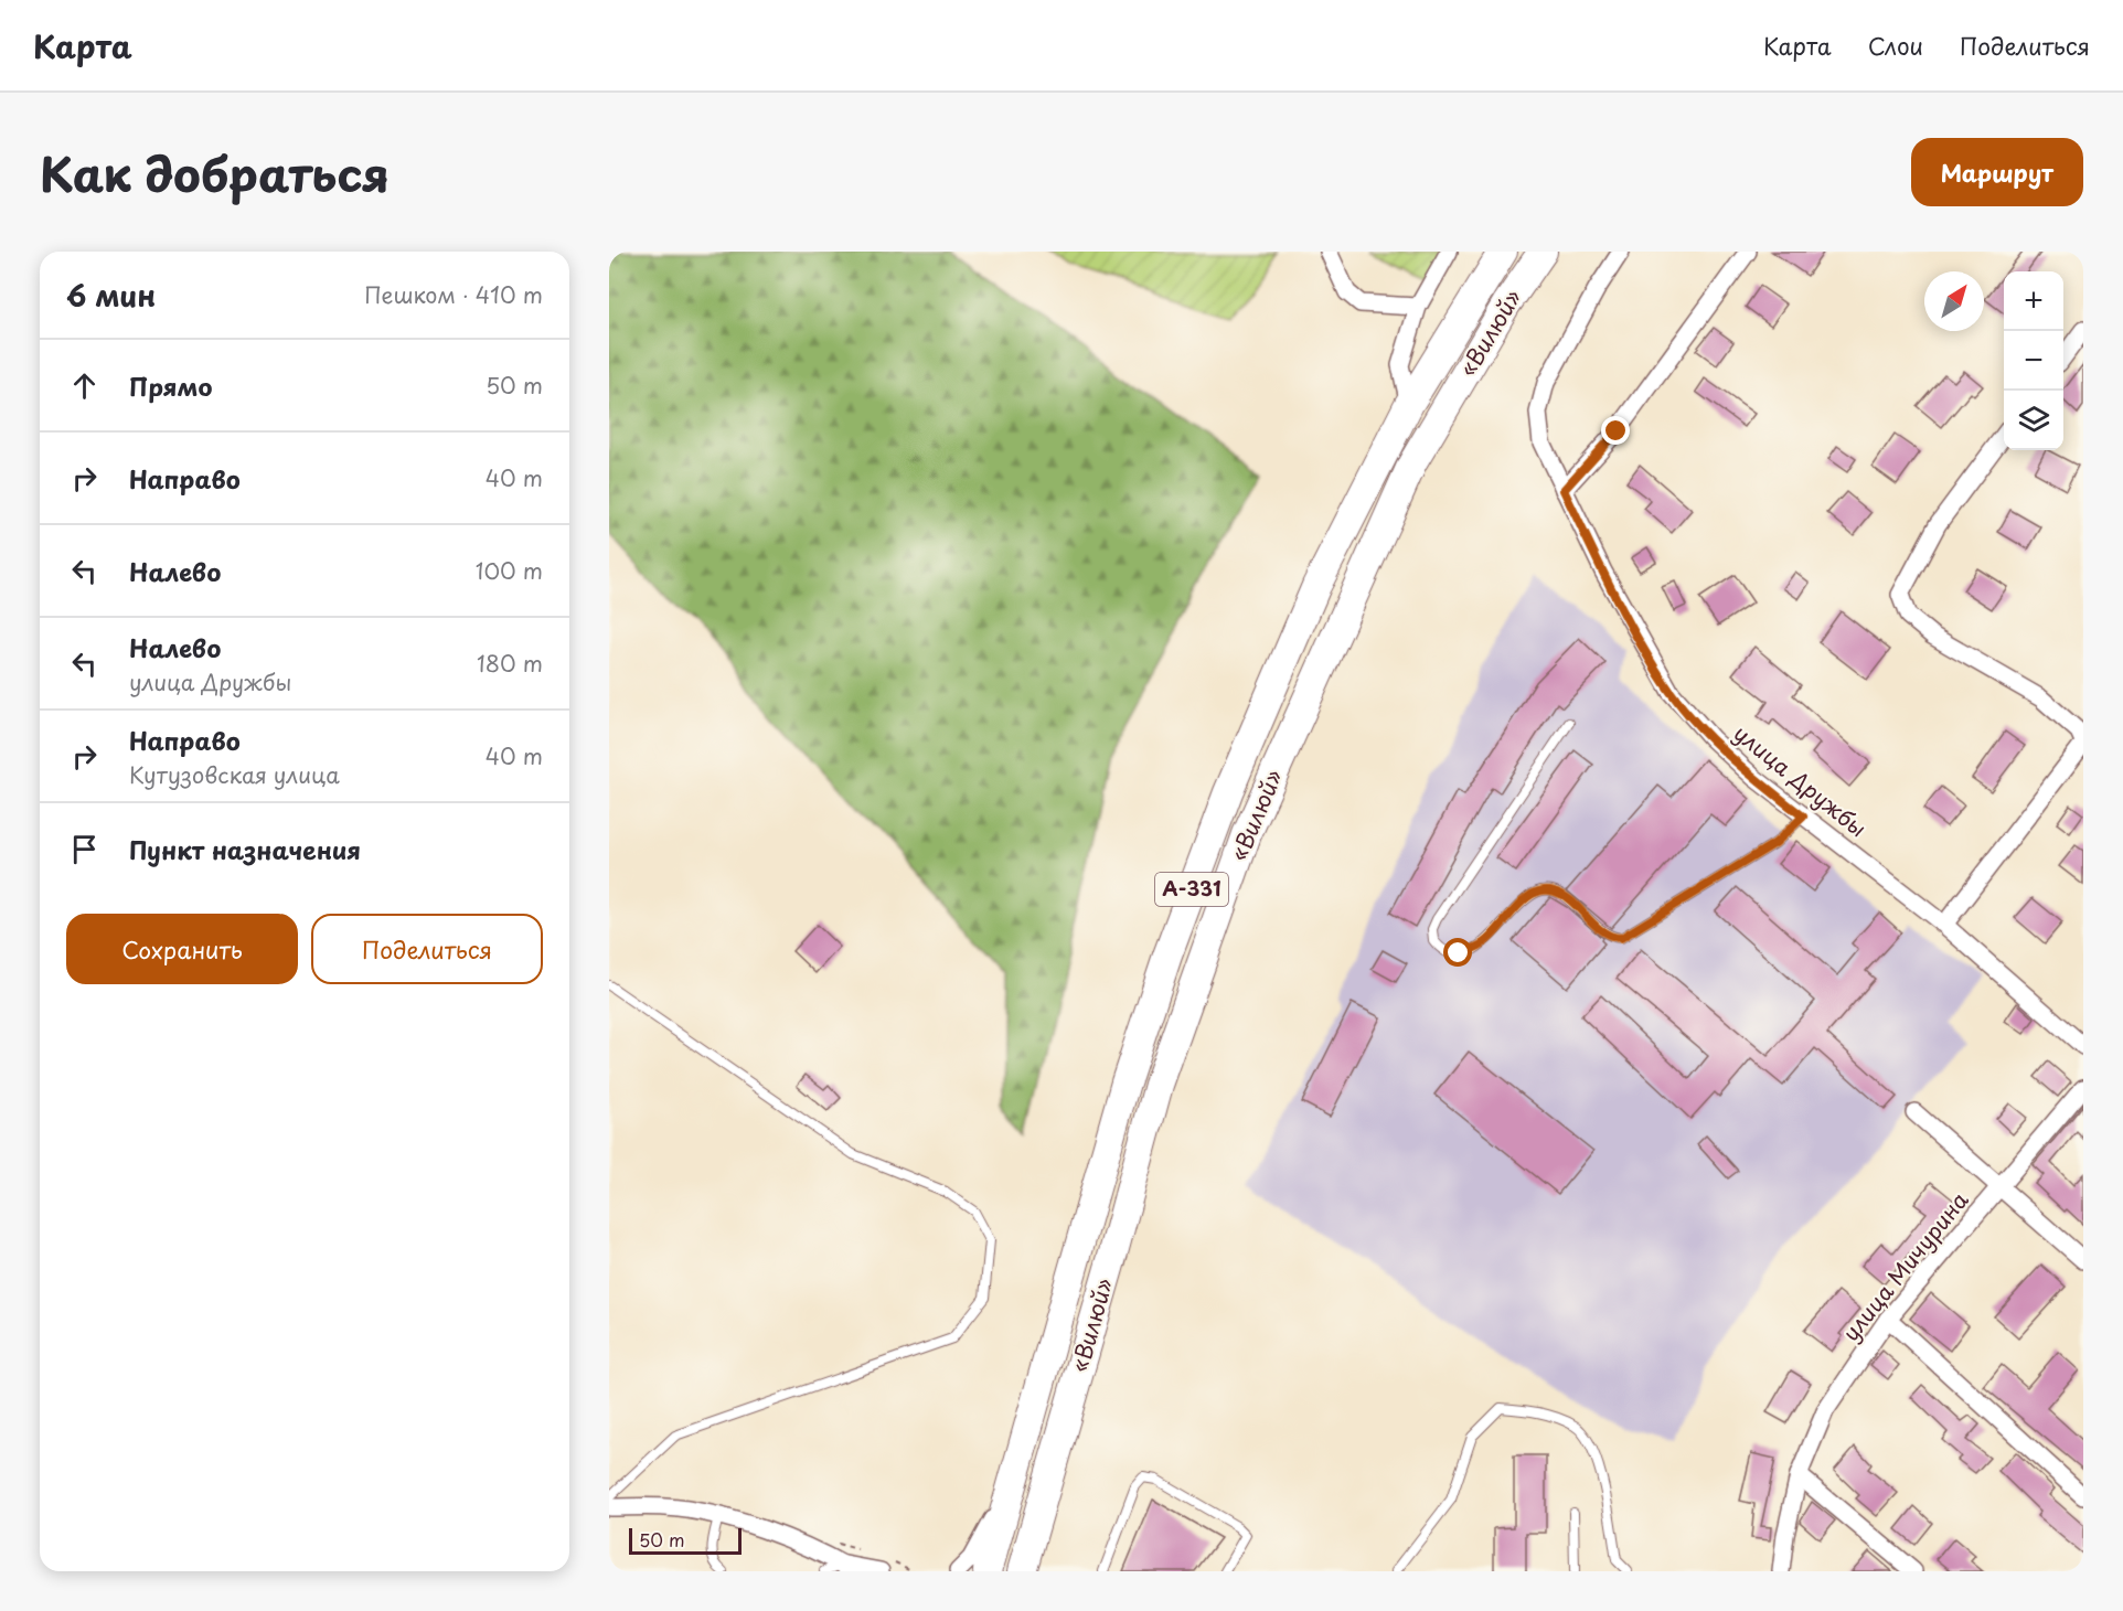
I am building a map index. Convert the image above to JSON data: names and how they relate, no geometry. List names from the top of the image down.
{
  "streets": {
    "highway": ["«Вилюй»", "А-331"],
    "street": ["улица Дружбы", "улица Мичурина"]
  },
  "scale_bar": "50 m",
  "north": "top right",
  "page": {
    "header": "Карта",
    "nav": ["Карта", "Слои", "Поделиться"],
    "title": "Как добраться",
    "buttons": [
      "Маршрут",
      ["Сохранить", "Поделиться"]
    ],
    "heading": ["6 мин", "Пешком · 410 m"],
    "map_buttons": ["+", "−"],
    "list": [
      ["Прямо", "50 m"],
      ["Направо", "40 m"],
      ["Налево", "100 m"],
      ["Налево", "улица Дружбы", "180 m"],
      ["Направо", "Кутузовская улица", "40 m"],
      "Пункт назначения"
    ],
    "scale": "50 m"
  }
}
